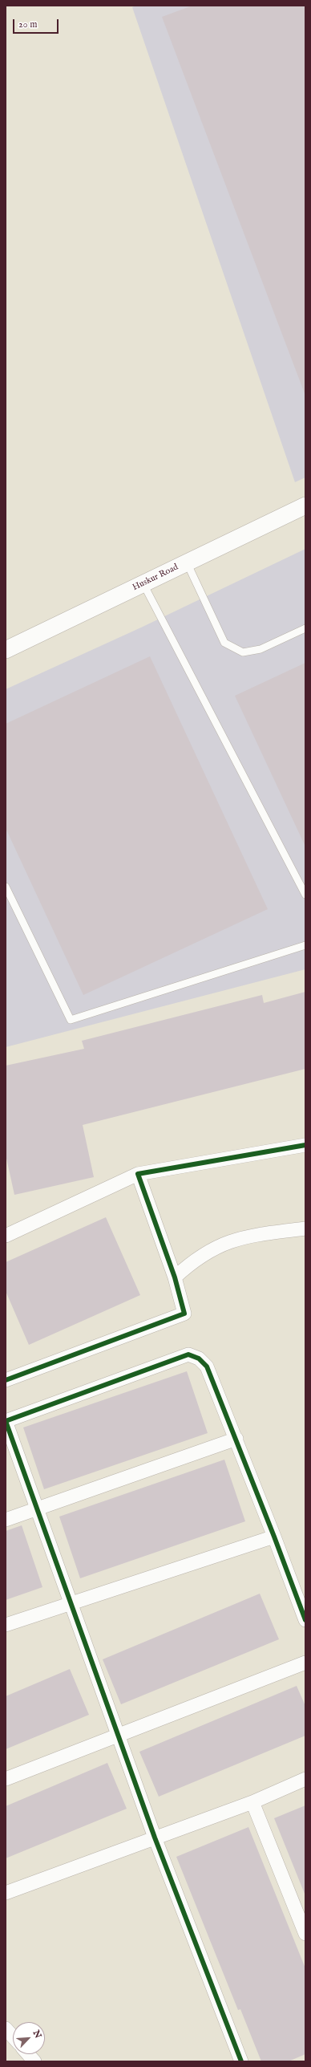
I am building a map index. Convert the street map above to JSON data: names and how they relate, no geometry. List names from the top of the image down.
{
  "streets": {
    "street": ["Huskur Road"]
  },
  "scale_bar": "20 m",
  "north": "top right"
}
